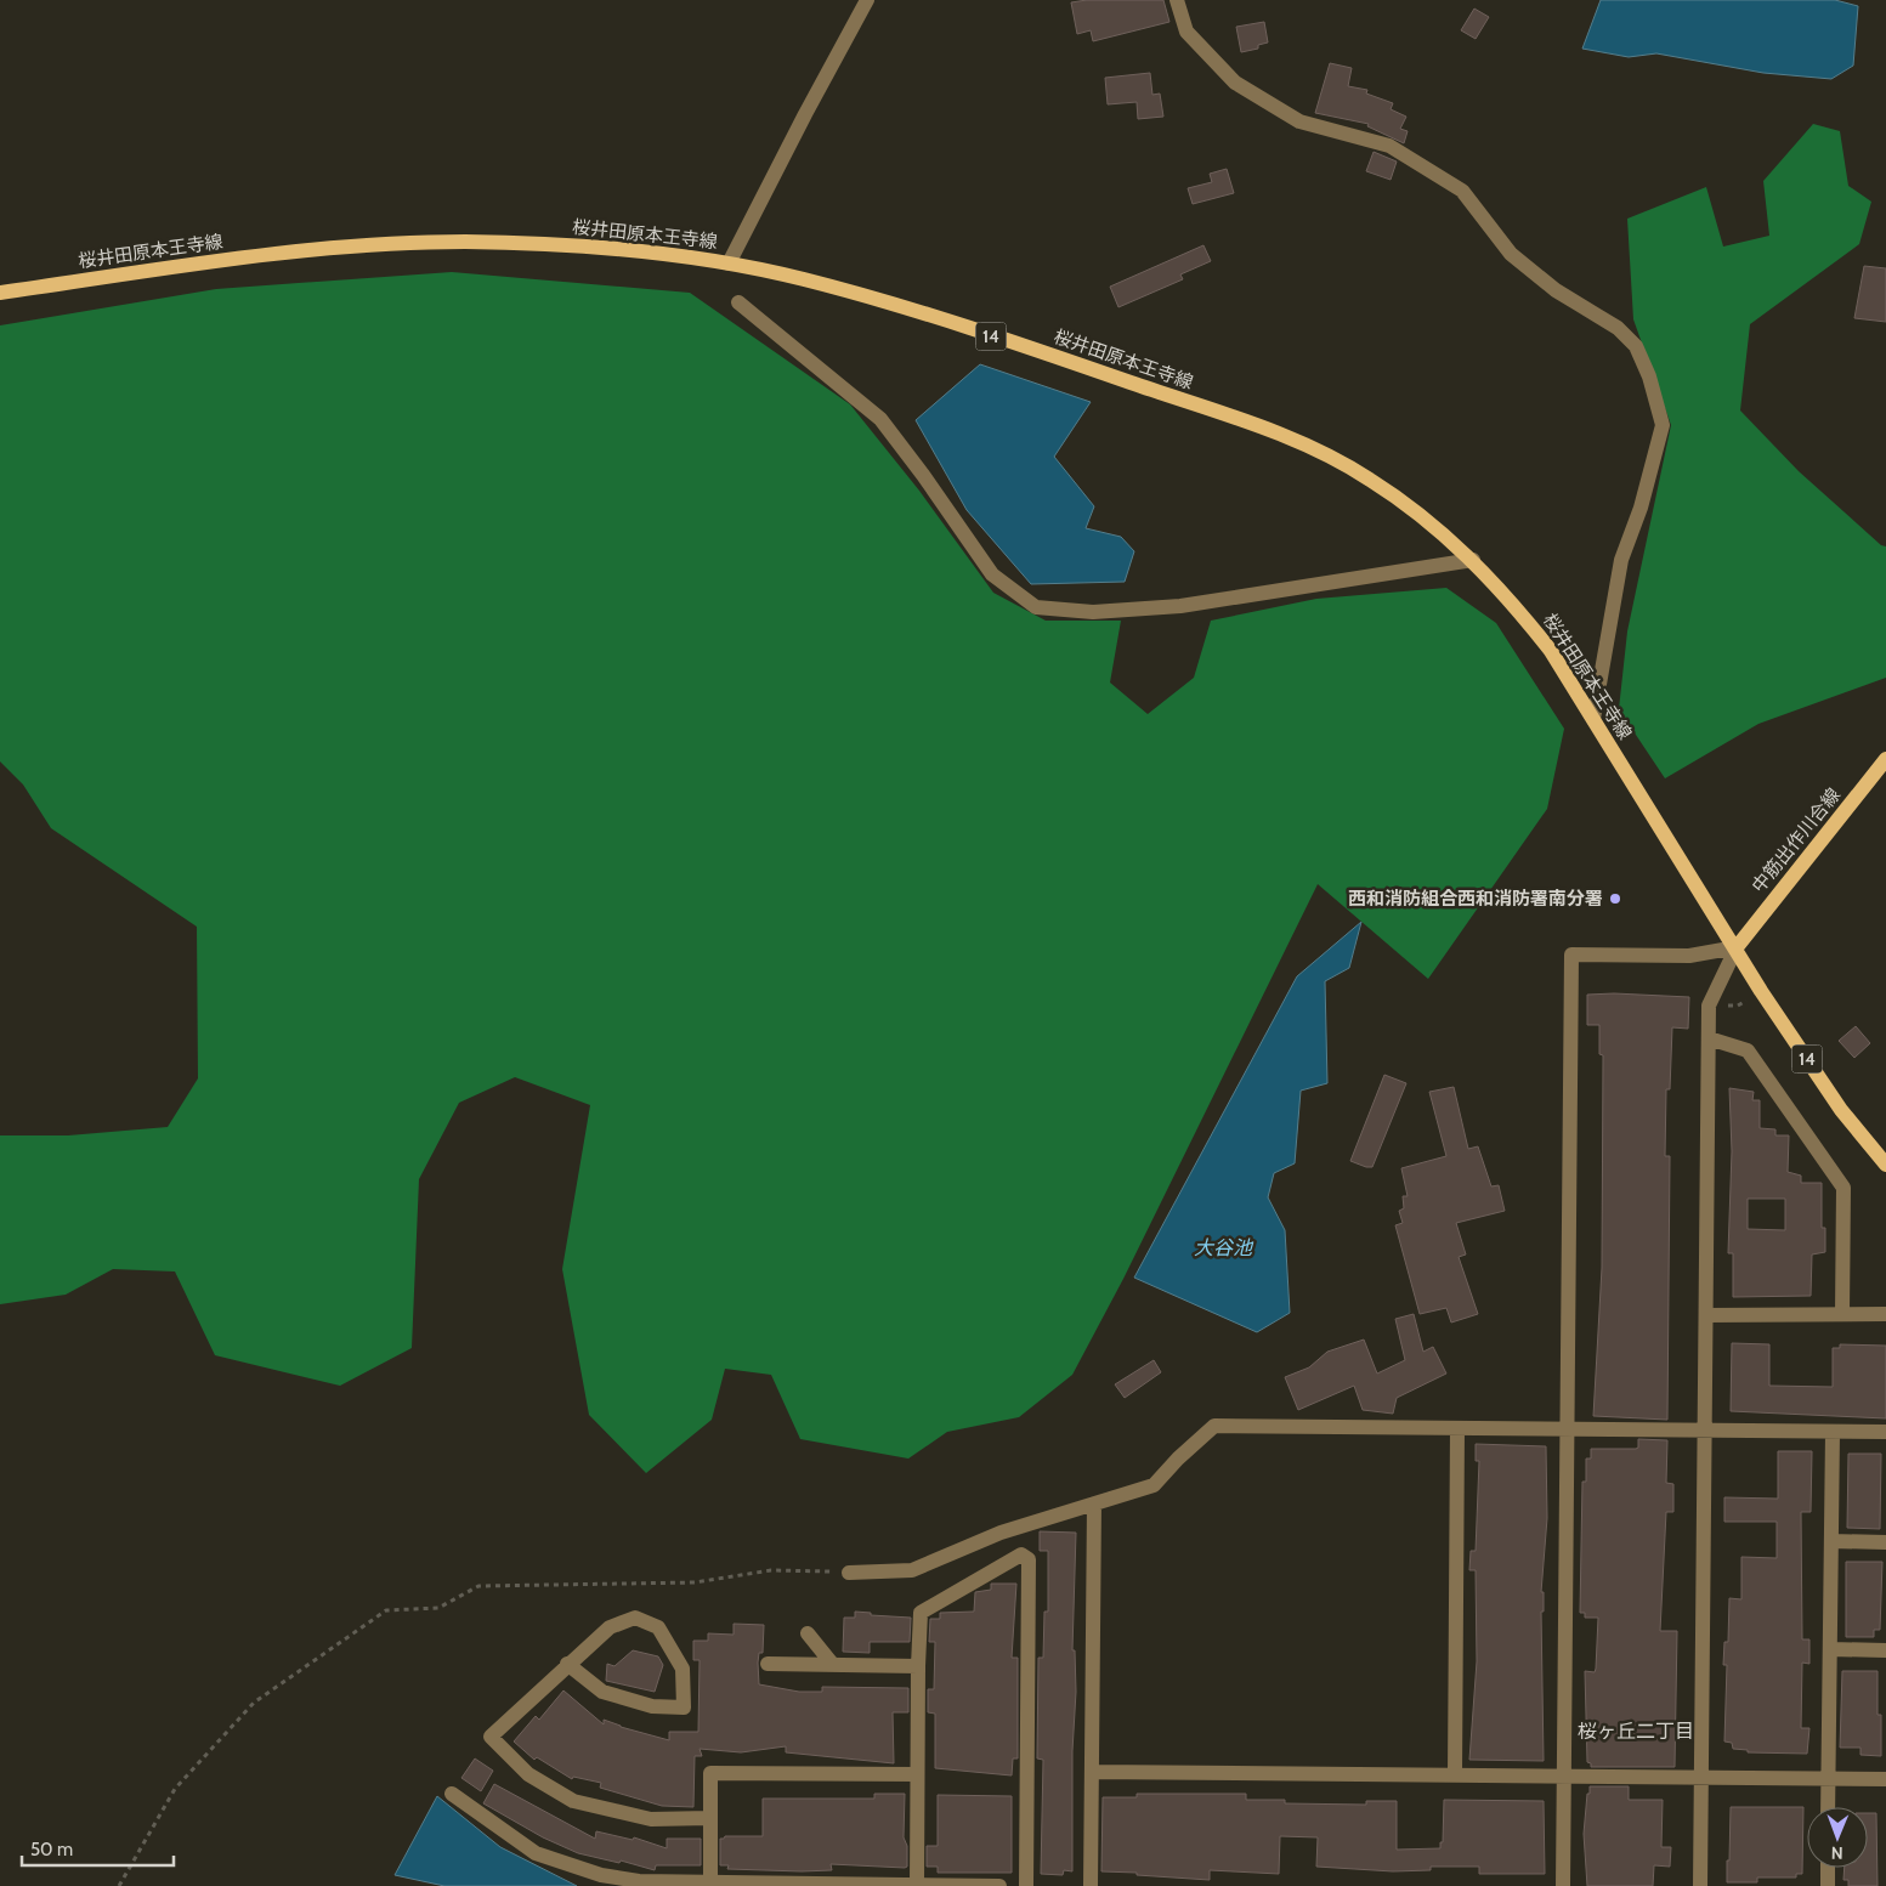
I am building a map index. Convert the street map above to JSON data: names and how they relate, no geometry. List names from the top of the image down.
{
  "streets": {
    "main road": ["桜井田原本王寺線", "14", "中筋出作川合線"]
  },
  "crossings": [
    ["桜井田原本王寺線", "中筋出作川合線"]
  ],
  "districts": ["桜ヶ丘二丁目"],
  "water": ["大谷池"],
  "places": ["西和消防組合西和消防署南分署"],
  "scale_bar": "50 m",
  "north": "bottom"
}
